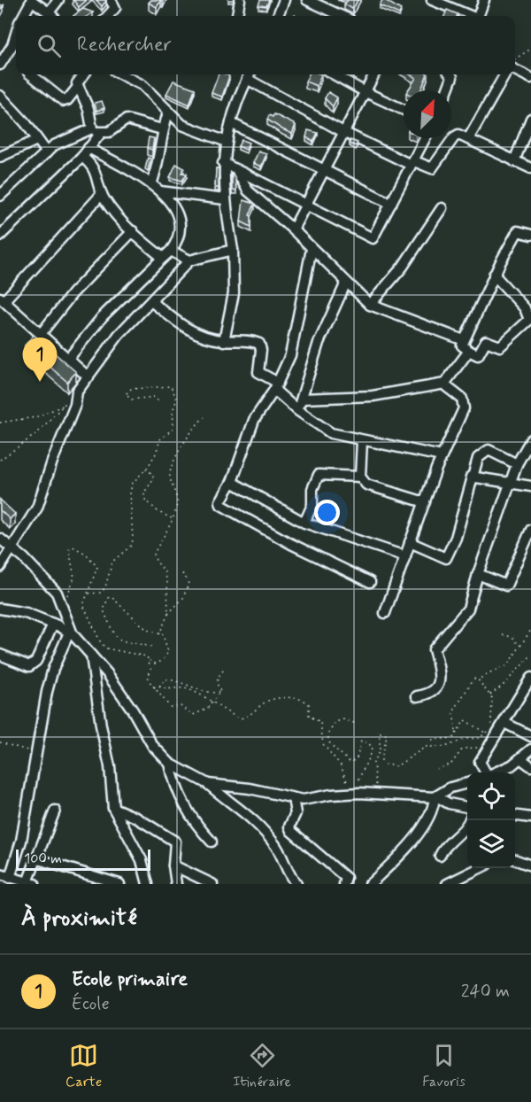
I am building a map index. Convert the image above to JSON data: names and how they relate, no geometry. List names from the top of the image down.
{
  "scale_bar": "100 m",
  "north": "top right",
  "page": {
    "search": "Rechercher",
    "pins": "1",
    "scale": "100 m",
    "heading": "À proximité",
    "list": [
      {
        "mark": "1",
        "name": "Ecole primaire",
        "note": "École",
        "value": "240 m"
      }
    ],
    "nav": ["Carte", "Itinéraire", "Favoris"]
  }
}
